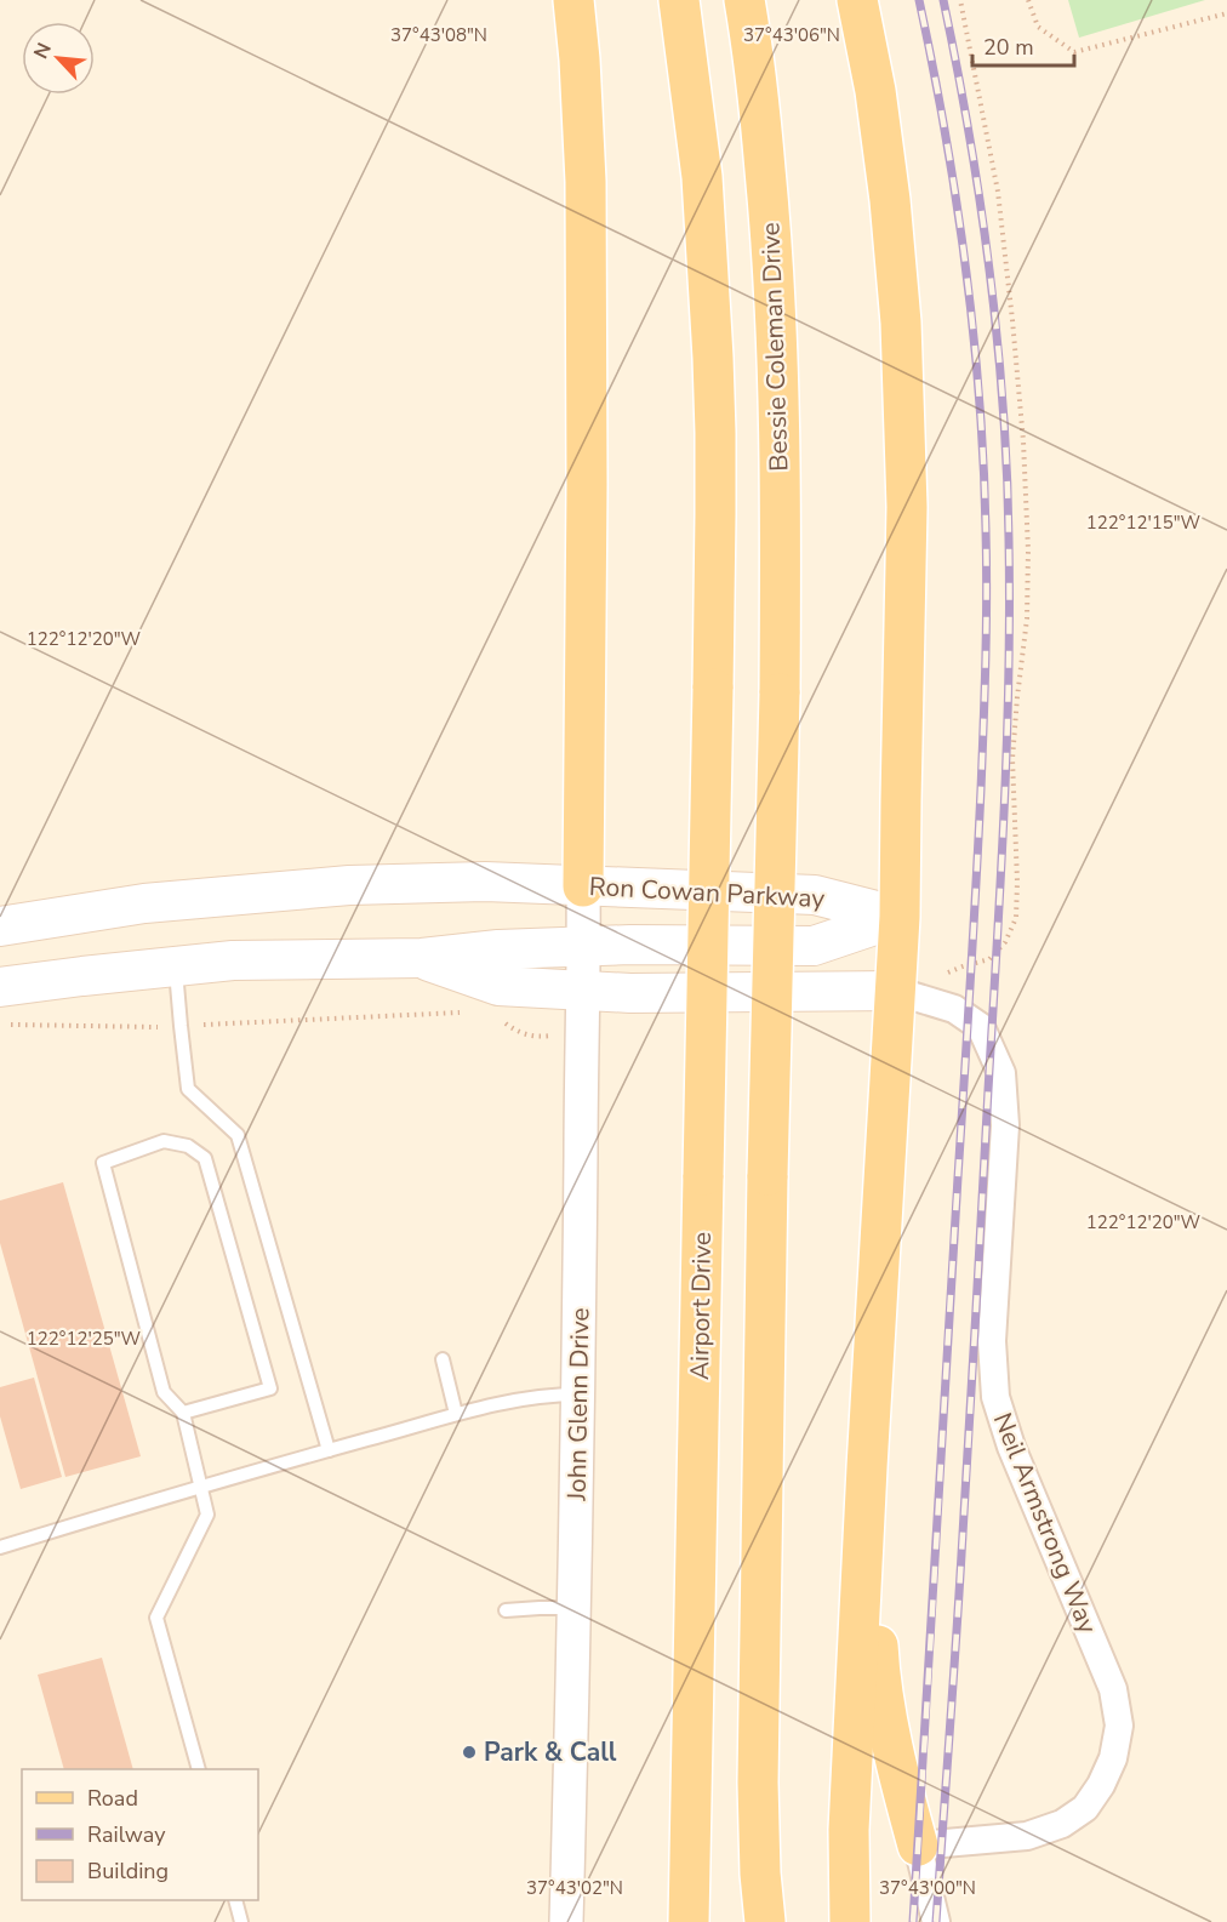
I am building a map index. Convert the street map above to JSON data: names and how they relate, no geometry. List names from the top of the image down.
{
  "streets": {
    "main road": ["Bessie Coleman Drive", "Ron Cowan Parkway", "Airport Drive"],
    "street": ["John Glenn Drive", "Neil Armstrong Way"]
  },
  "crossings": [
    ["Ron Cowan Parkway", "John Glenn Drive"]
  ],
  "places": ["Park & Call"],
  "legend": ["Road", "Railway", "Building"],
  "scale_bar": "20 m",
  "north": "top left",
  "coordinates": [
    "37°43'08\"N",
    "37°43'06\"N",
    "122°12'15\"W",
    "122°12'20\"W",
    "122°12'25\"W",
    "37°43'02\"N",
    "37°43'00\"N"
  ]
}
